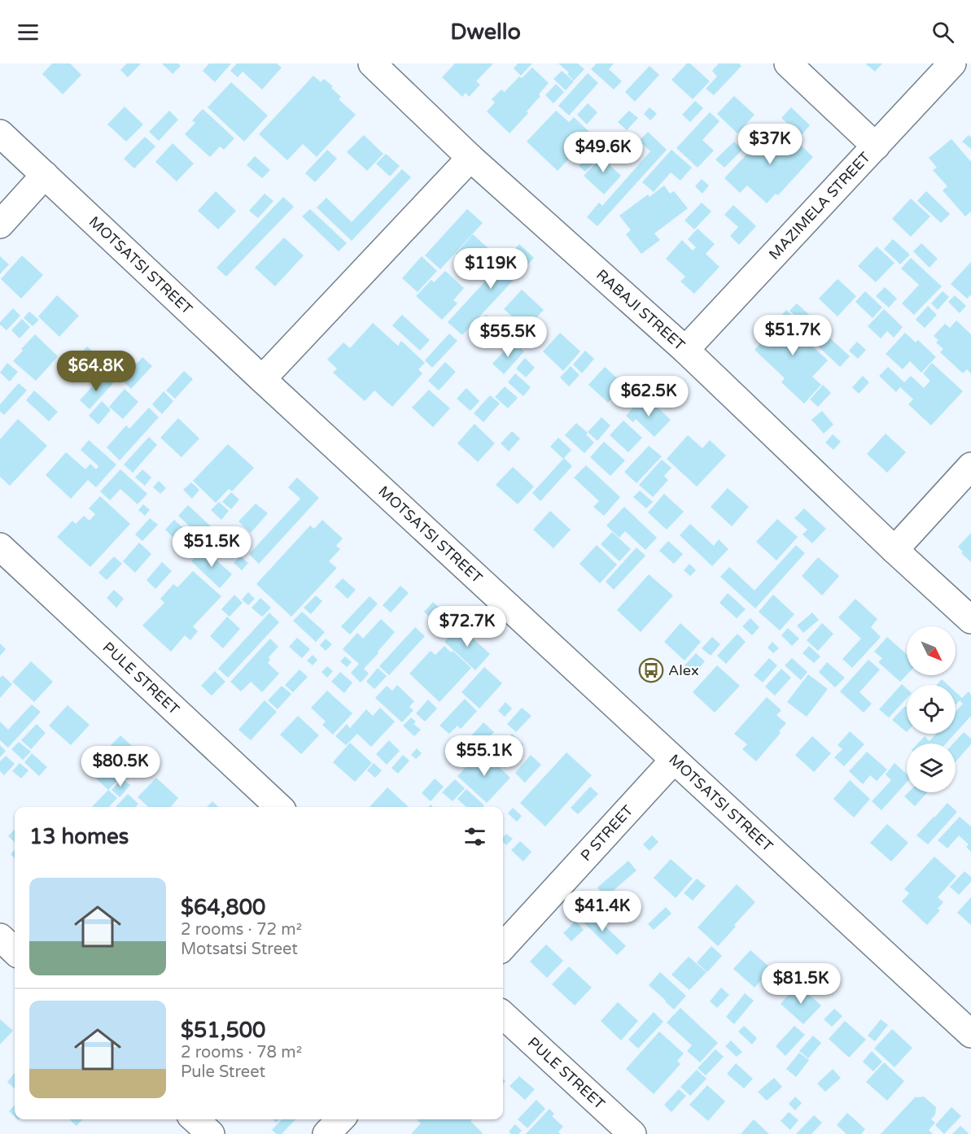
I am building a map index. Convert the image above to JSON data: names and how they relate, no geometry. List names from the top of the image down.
{
  "streets": {
    "street": [
      "MAZIMELA STREET",
      "MOTSATSI STREET",
      "RABAJI STREET",
      "PULE STREET",
      "P STREET"
    ]
  },
  "crossings": [
    ["MAZIMELA STREET", "RABAJI STREET"],
    ["MOTSATSI STREET", "P STREET"]
  ],
  "places": {
    "bus stop": ["Alex"]
  },
  "north": "bottom right",
  "page": {
    "header": "Dwello",
    "price": [
      "$37K",
      "$49.6K",
      "$119K",
      "$51.7K",
      "$55.5K",
      "$64.8K",
      "$62.5K",
      "$51.5K",
      "$72.7K",
      "$55.1K",
      "$80.5K",
      "$41.4K",
      "$81.5K"
    ],
    "heading": "13 homes",
    "list": [
      {
        "name": "$64,800",
        "note": "2 rooms · 72 m² · Motsatsi Street"
      },
      {
        "name": "$51,500",
        "note": "2 rooms · 78 m² · Pule Street"
      }
    ]
  }
}
